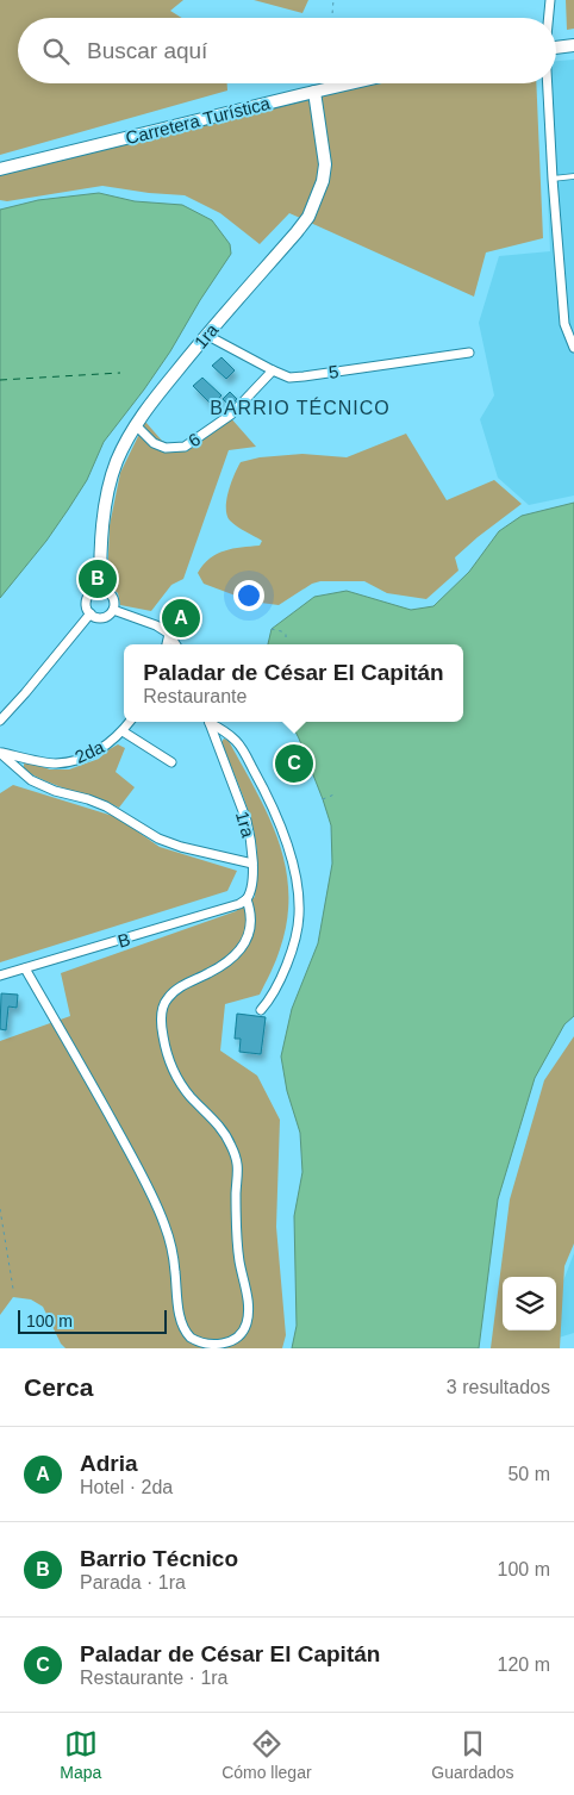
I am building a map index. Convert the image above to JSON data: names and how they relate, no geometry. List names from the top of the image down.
{
  "streets": {
    "street": [
      "Carretera Turística",
      "1ra",
      "5",
      "6",
      "2da",
      "B"
    ]
  },
  "crossings": [
    ["Carretera Turística", "1ra"],
    ["1ra", "5"],
    ["1ra", "6"],
    ["1ra", "B"],
    ["5", "6"]
  ],
  "districts": ["BARRIO TÉCNICO"],
  "scale_bar": "100 m",
  "page": {
    "search": "Buscar aquí",
    "pins": ["B", "A", "C"],
    "popup": ["Paladar de César El Capitán", "Restaurante"],
    "scale": "100 m",
    "heading": ["Cerca", "3 resultados"],
    "list": [
      {
        "mark": "A",
        "name": "Adria",
        "note": "Hotel · 2da",
        "value": "50 m"
      },
      {
        "mark": "B",
        "name": "Barrio Técnico",
        "note": "Parada · 1ra",
        "value": "100 m"
      },
      {
        "mark": "C",
        "name": "Paladar de César El Capitán",
        "note": "Restaurante · 1ra",
        "value": "120 m"
      }
    ],
    "nav": ["Mapa", "Cómo llegar", "Guardados"]
  }
}
